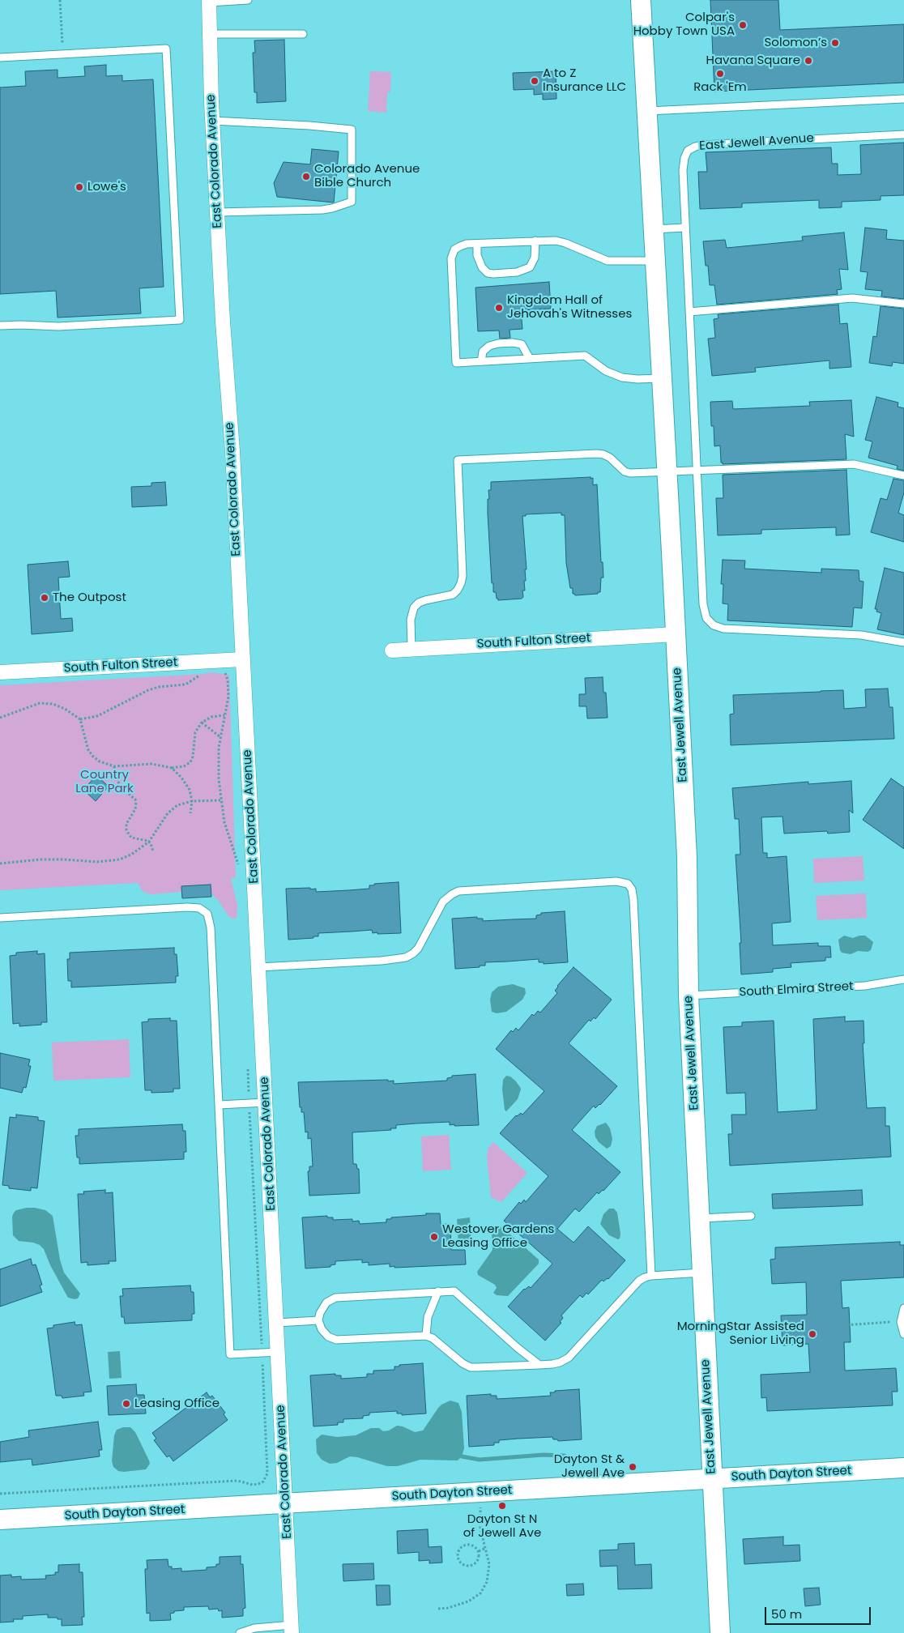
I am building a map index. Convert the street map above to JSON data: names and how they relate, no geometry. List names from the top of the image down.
{
  "streets": {
    "street": [
      "East Jewell Avenue",
      "East Colorado Avenue",
      "South Fulton Street",
      "South Dayton Street"
    ],
    "lane": ["South Elmira Street"]
  },
  "crossings": [
    ["East Jewell Avenue", "South Fulton Street"],
    ["East Jewell Avenue", "South Elmira Street"],
    ["East Jewell Avenue", "South Dayton Street"],
    ["East Colorado Avenue", "South Fulton Street"],
    ["East Colorado Avenue", "South Dayton Street"]
  ],
  "parks": ["Country Lane Park"],
  "places": [
    "Colpar's Hobby Town USA",
    "Solomon’s",
    "Havana Square",
    "Rack 'Em",
    "A to Z Insurance LLC",
    "Colorado Avenue Bible Church",
    "Lowe's",
    "Kingdom Hall of Jehovah's Witnesses",
    "The Outpost",
    "Westover Gardens Leasing Office",
    "MorningStar Assisted Senior Living",
    "Leasing Office",
    "Dayton St & Jewell Ave",
    "Dayton St N of Jewell Ave"
  ],
  "scale_bar": "50 m"
}
